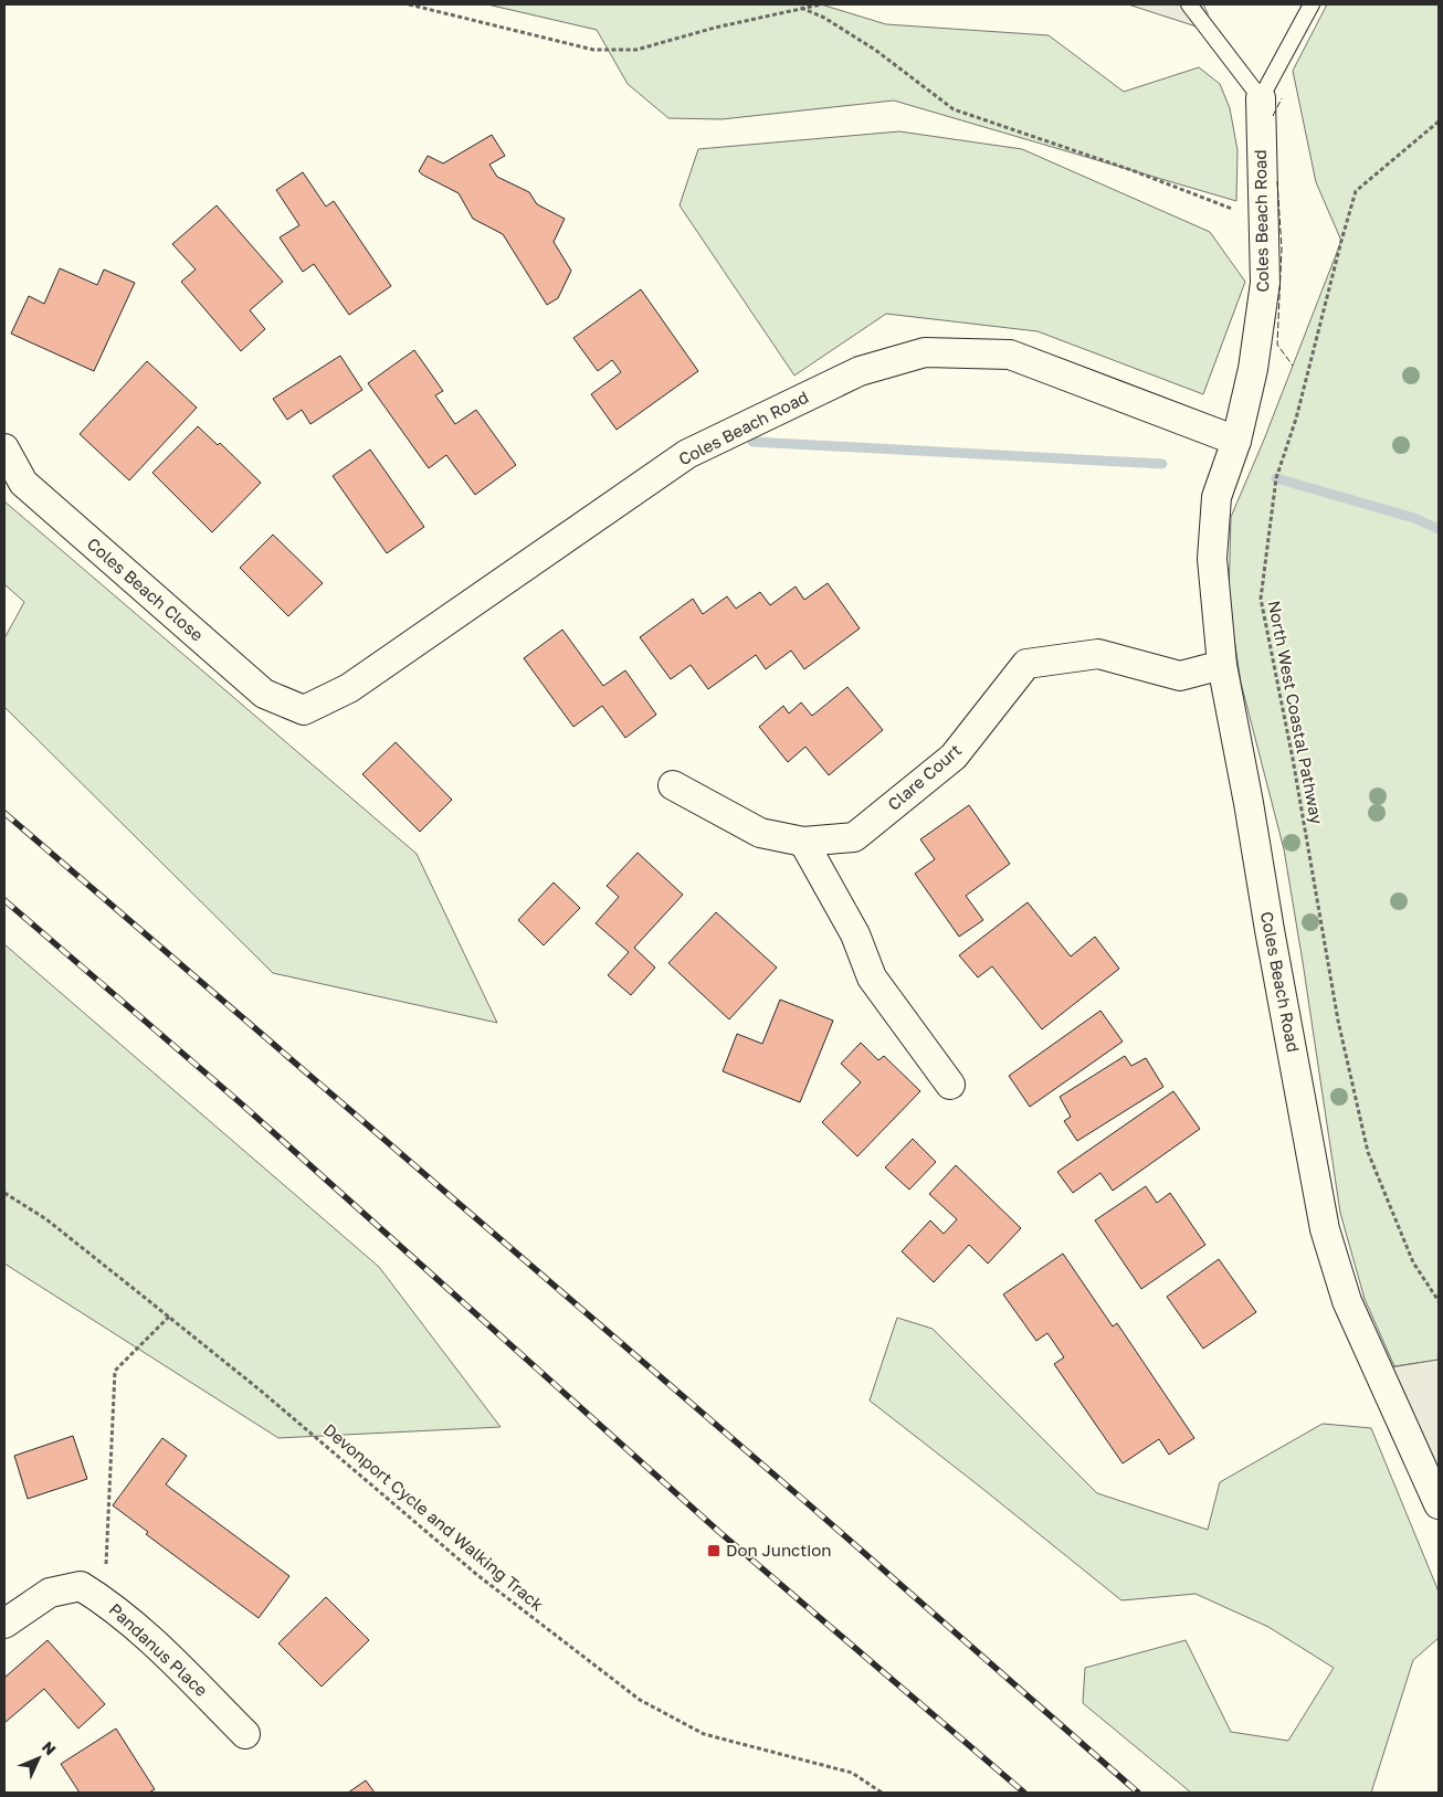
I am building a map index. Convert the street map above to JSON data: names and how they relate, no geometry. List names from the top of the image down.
{
  "streets": {
    "street": [
      "Coles Beach Road",
      "Coles Beach Close",
      "Clare Court",
      "Pandanus Place"
    ],
    "path": ["North West Coastal Pathway", "Devonport Cycle and Walking Track"]
  },
  "crossings": [
    ["Coles Beach Road", "Coles Beach Close"],
    ["Coles Beach Road", "Clare Court"]
  ],
  "places": {
    "transit": ["Don Junction"]
  },
  "north": "top right"
}
